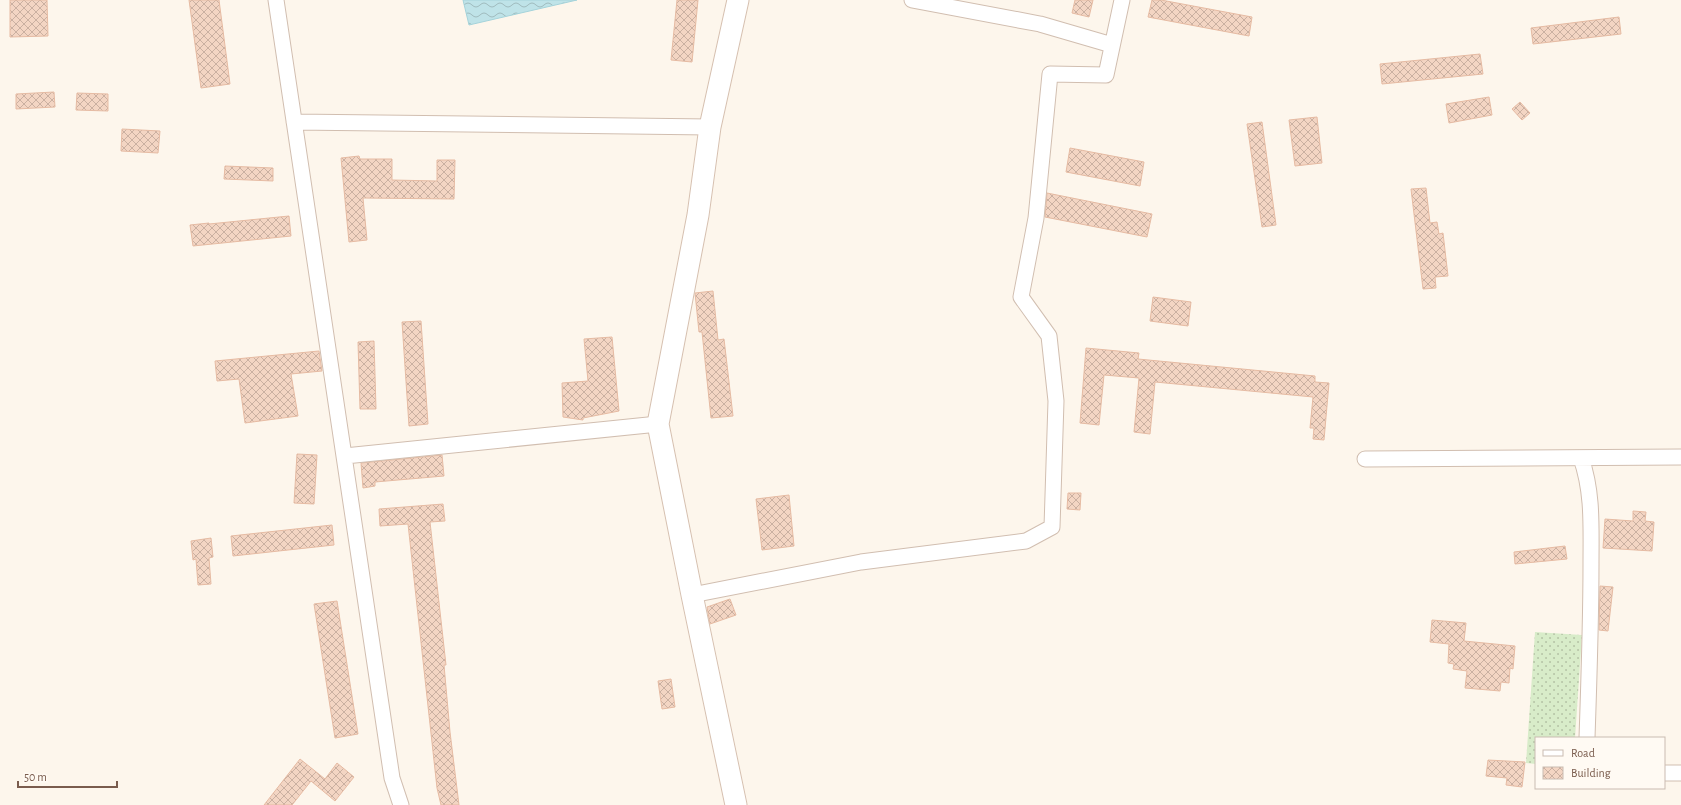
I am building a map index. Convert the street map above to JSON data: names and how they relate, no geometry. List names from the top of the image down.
{
  "legend": ["Road", "Building"],
  "scale_bar": "50 m"
}
